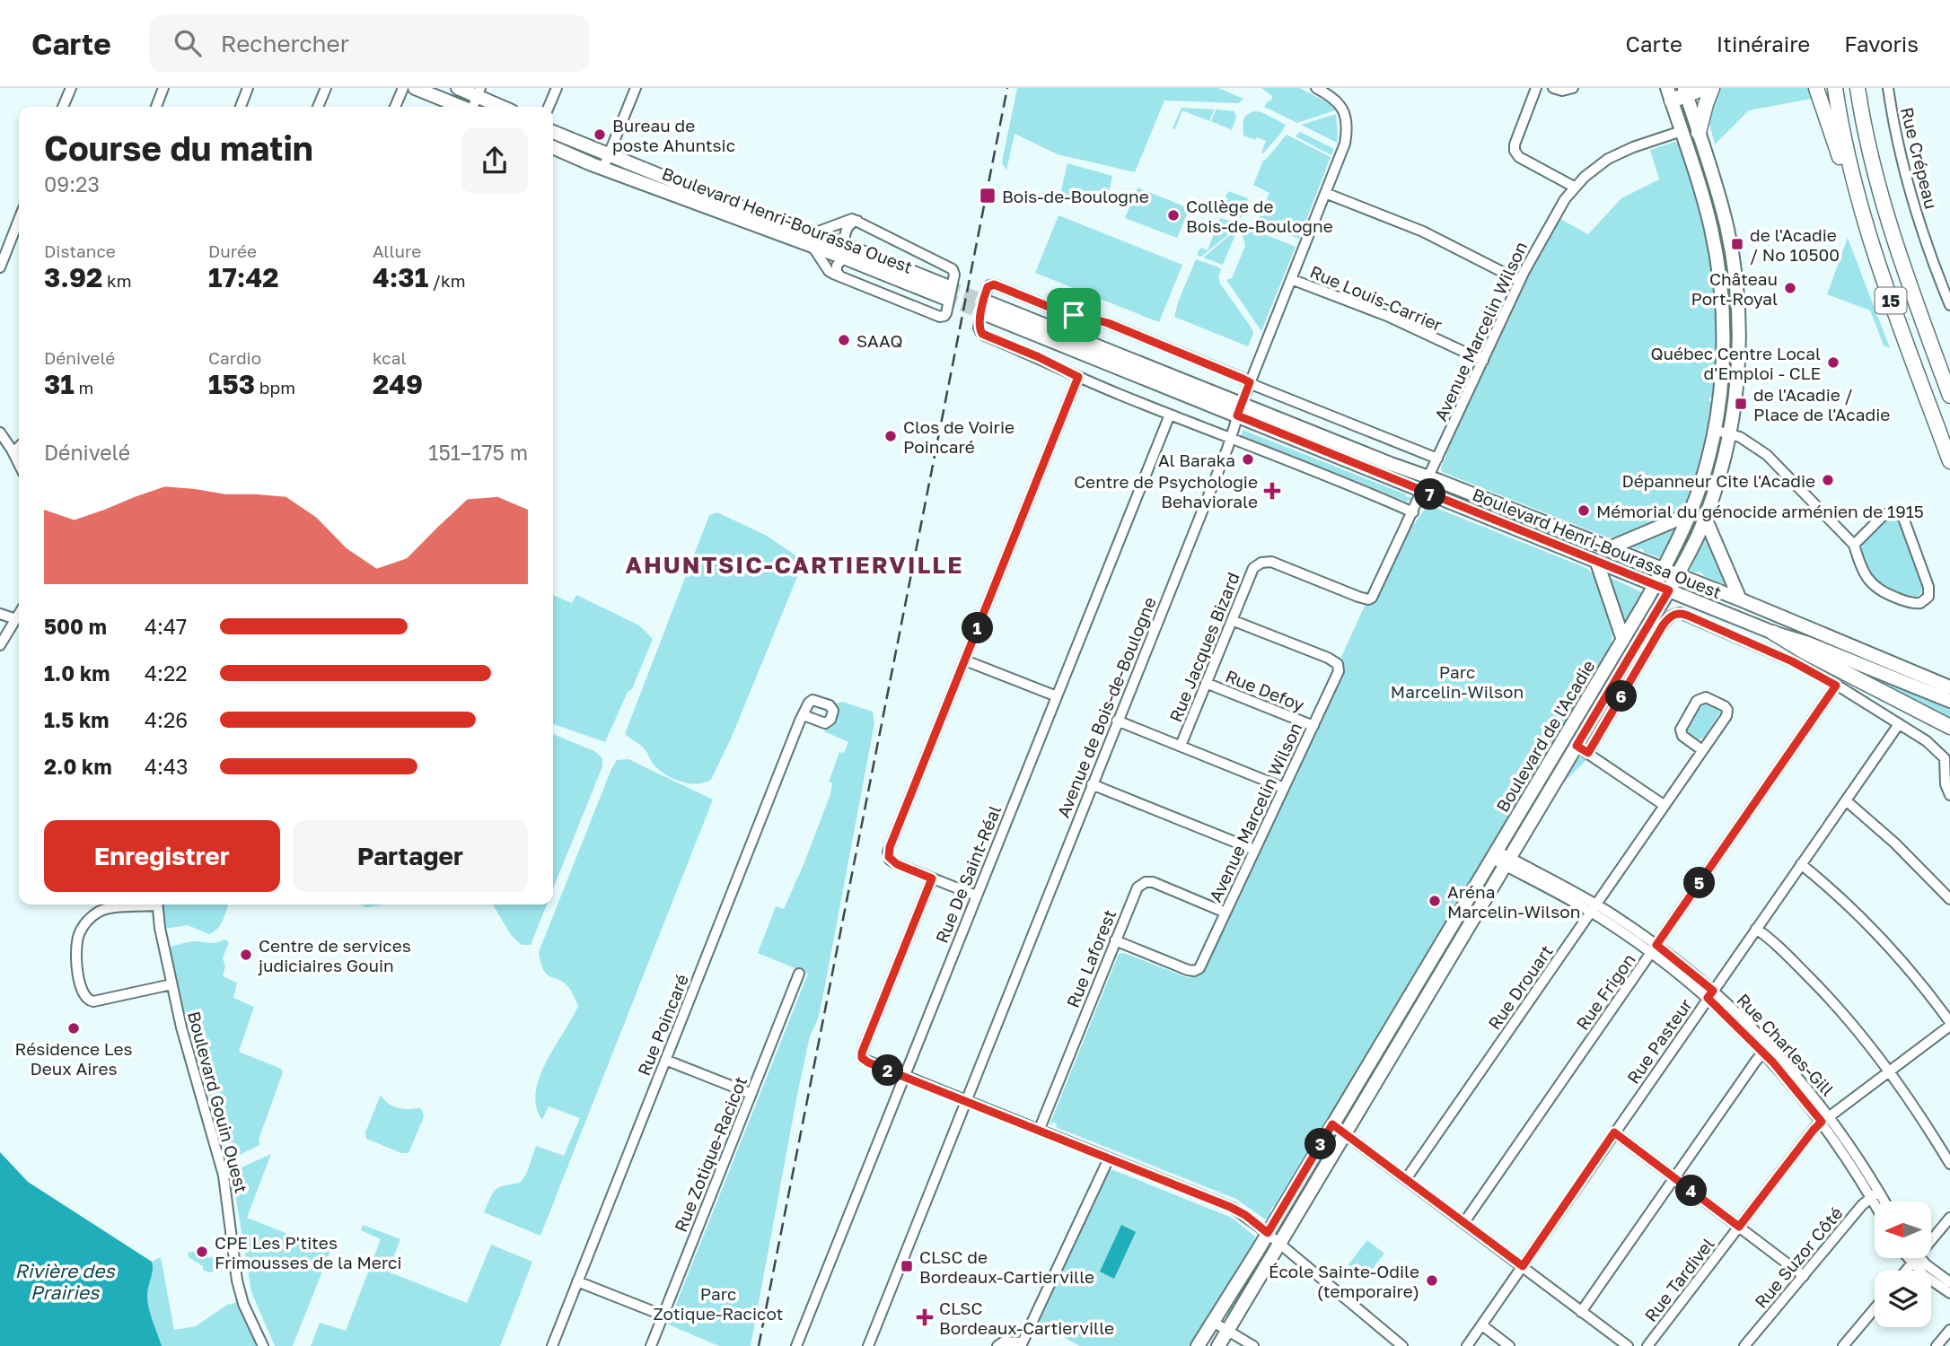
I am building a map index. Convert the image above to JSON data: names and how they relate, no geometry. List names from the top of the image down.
{
  "streets": {
    "highway": ["15"],
    "main road": ["Boulevard Henri-Bourassa Ouest", "Boulevard de l'Acadie"],
    "street": [
      "Rue Crépeau",
      "Rue Louis-Carrier",
      "Avenue Marcelin Wilson",
      "Rue Jacques Bizard",
      "Rue Defoy",
      "Avenue de Bois-de-Boulogne",
      "Rue De Saint-Réal",
      "Rue Laforest",
      "Rue Drouart",
      "Rue Frigon",
      "Rue Poincaré",
      "Rue Pasteur",
      "Rue Charles-Gill",
      "Boulevard Gouin Ouest",
      "Rue Zotique-Racicot",
      "Rue Suzor Côté",
      "Rue Tardivel"
    ]
  },
  "crossings": [
    ["Boulevard Henri-Bourassa Ouest", "Avenue Marcelin Wilson"],
    ["Boulevard Henri-Bourassa Ouest", "Avenue de Bois-de-Boulogne"],
    ["Boulevard Henri-Bourassa Ouest", "Boulevard de l'Acadie"],
    ["Rue Louis-Carrier", "Avenue Marcelin Wilson"],
    ["Rue Louis-Carrier", "Avenue de Bois-de-Boulogne"],
    ["Avenue Marcelin Wilson", "Rue Jacques Bizard"],
    ["Avenue Marcelin Wilson", "Rue Defoy"],
    ["Avenue Marcelin Wilson", "Boulevard de l'Acadie"],
    ["Avenue Marcelin Wilson", "Rue Laforest"],
    ["Rue Jacques Bizard", "Rue Defoy"],
    ["Boulevard de l'Acadie", "Rue Frigon"],
    ["Boulevard de l'Acadie", "Rue Charles-Gill"],
    ["Rue Drouart", "Rue Charles-Gill"],
    ["Rue Frigon", "Rue Charles-Gill"],
    ["Rue Pasteur", "Rue Charles-Gill"],
    ["Rue Charles-Gill", "Rue Suzor Côté"],
    ["Rue Charles-Gill", "Rue Tardivel"]
  ],
  "districts": ["AHUNTSIC-CARTIERVILLE"],
  "water": ["Rivière des Prairies"],
  "parks": ["Parc Marcelin-Wilson", "Parc Zotique-Racicot"],
  "places": {
    "other": [
      "Bureau de poste Ahuntsic",
      "Collège de Bois-de-Boulogne",
      "Château Port-Royal",
      "SAAQ",
      "Québec Centre Local d'Emploi - CLE",
      "Clos de Voirie Poincaré",
      "Al Baraka",
      "Dépanneur Cite l'Acadie",
      "Mémorial du génocide arménien de 1915",
      "Aréna Marcelin-Wilson",
      "Centre de services judiciaires Gouin",
      "Résidence Les Deux Aires",
      "CPE Les P'tites Frimousses de la Merci",
      "École Sainte-Odile (temporaire)"
    ],
    "transit": [
      "Bois-de-Boulogne",
      "de l'Acadie / No 10500",
      "de l'Acadie / Place de l'Acadie",
      "CLSC de Bordeaux-Cartierville"
    ],
    "health": ["Centre de Psychologie Behaviorale", "CLSC Bordeaux-Cartierville"]
  },
  "north": "left",
  "page": {
    "header": "Carte",
    "search": "Rechercher",
    "nav": ["Carte", "Itinéraire", "Favoris"],
    "heading": ["Course du matin", "09:23"],
    "stats": [
      ["Distance", "3.92 km"],
      ["Durée", "17:42"],
      ["Allure", "4:31 /km"],
      ["Dénivelé", "31 m"],
      ["Cardio", "153 bpm"],
      ["kcal", "249"]
    ],
    "chart": ["Dénivelé", "151–175 m"],
    "pins": [
      "7",
      "1",
      "6",
      "5",
      "2",
      "3",
      "4"
    ],
    "list": [
      {
        "name": "500 m",
        "note": "4:47"
      },
      {
        "name": "1.0 km",
        "note": "4:22"
      },
      {
        "name": "1.5 km",
        "note": "4:26"
      },
      {
        "name": "2.0 km",
        "note": "4:43"
      }
    ],
    "buttons": ["Enregistrer", "Partager"]
  }
}
